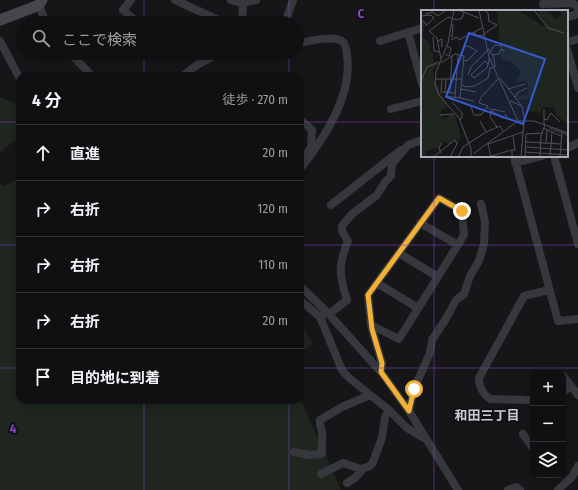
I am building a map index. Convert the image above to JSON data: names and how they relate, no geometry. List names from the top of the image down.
{
  "districts": ["和田三丁目"],
  "page": {
    "search": "ここで検索",
    "heading": ["4 分", "徒歩 · 270 m"],
    "list": [
      ["直進", "20 m"],
      ["右折", "120 m"],
      ["右折", "110 m"],
      ["右折", "20 m"],
      "目的地に到着"
    ],
    "map_buttons": ["+", "−"]
  },
  "grid": {
    "columns": ["C"],
    "rows": ["4"]
  }
}
